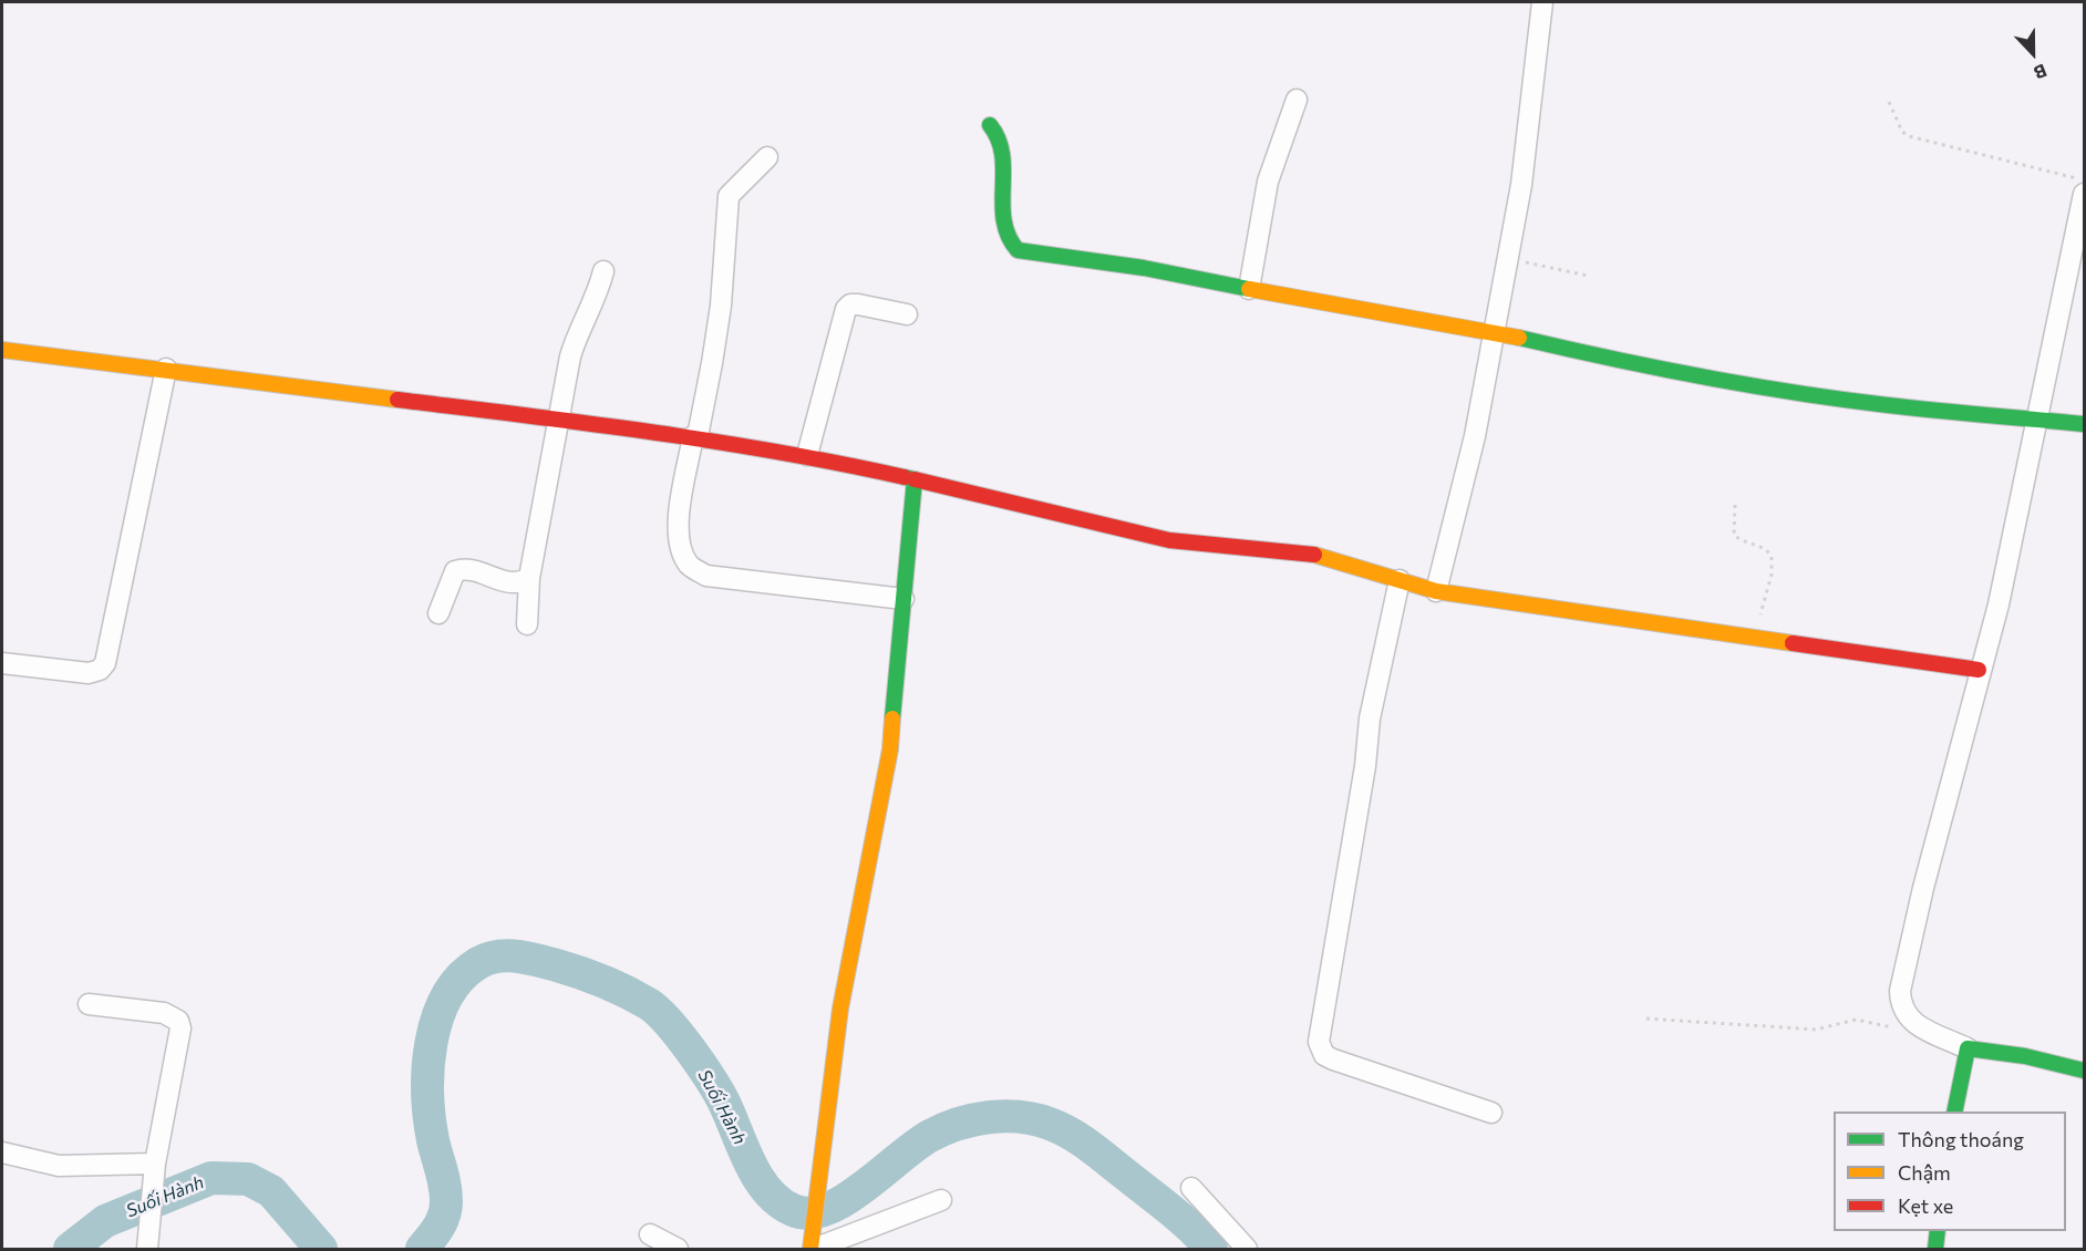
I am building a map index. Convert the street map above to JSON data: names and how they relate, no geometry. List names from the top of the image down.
{
  "water": ["Suối Hành"],
  "legend": ["Thông thoáng", "Chậm", "Kẹt xe"],
  "north": "bottom"
}
